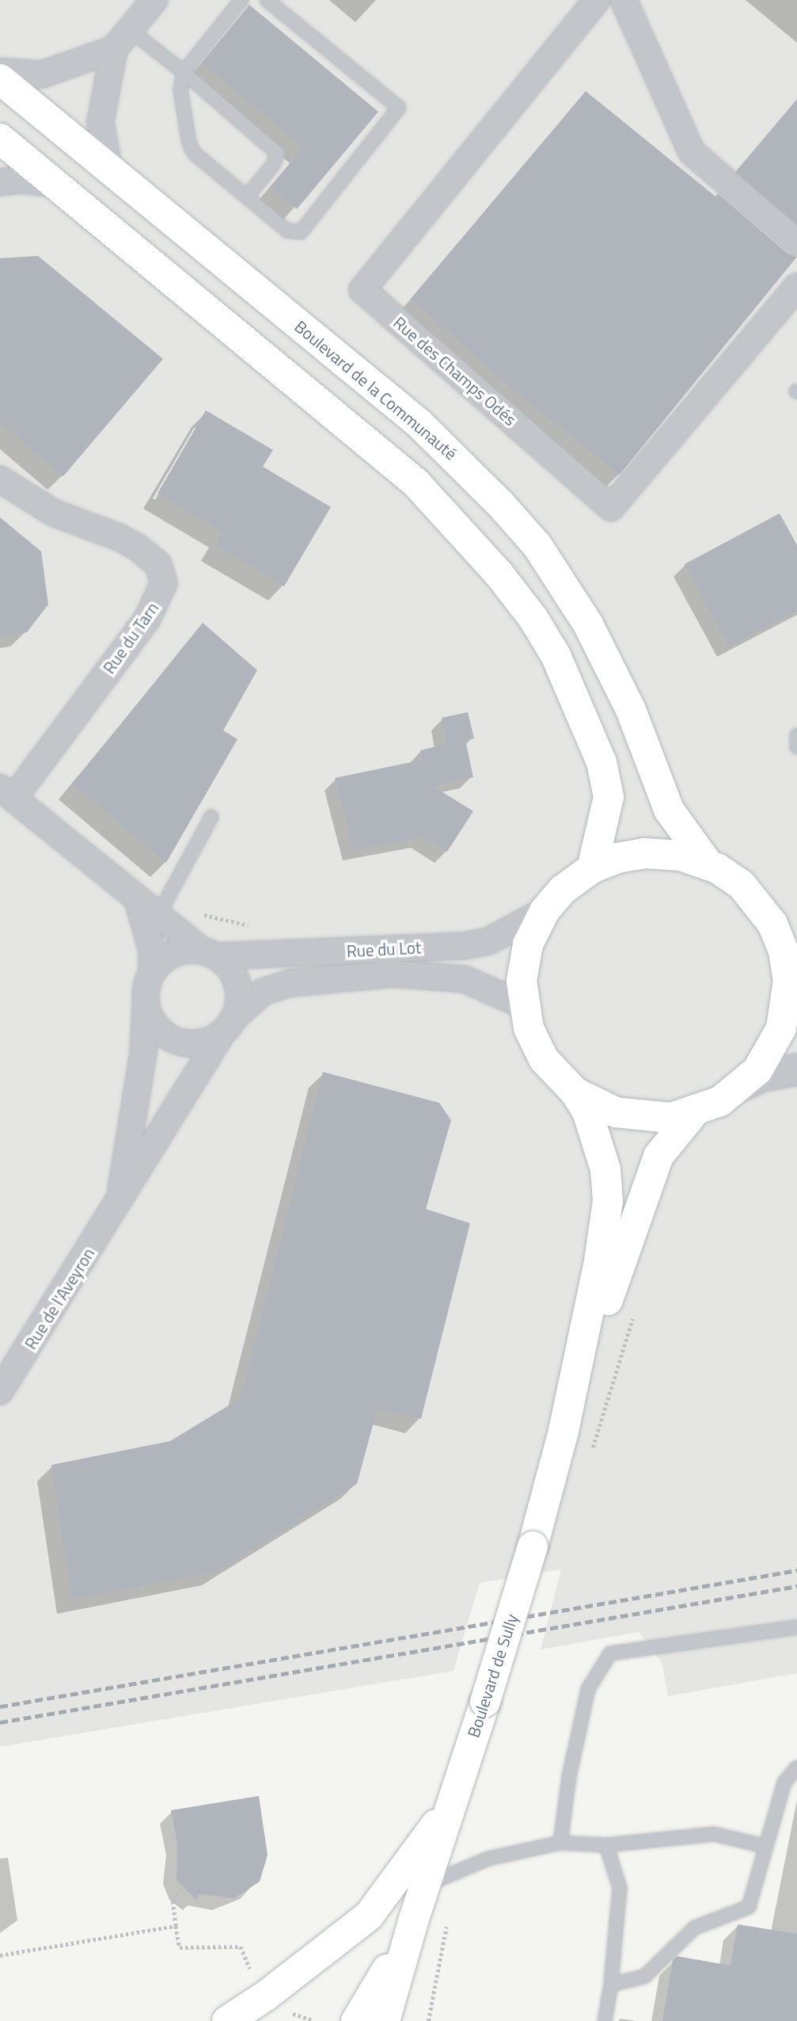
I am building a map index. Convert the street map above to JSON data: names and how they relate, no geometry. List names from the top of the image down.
{
  "streets": {
    "main road": ["Boulevard de la Communauté", "Boulevard de Sully"],
    "street": [
      "Rue des Champs Odés",
      "Rue du Tarn",
      "Rue du Lot",
      "Rue de l'Aveyron"
    ]
  },
  "crossings": [
    ["Rue du Lot", "Rue de l'Aveyron"]
  ]
}
